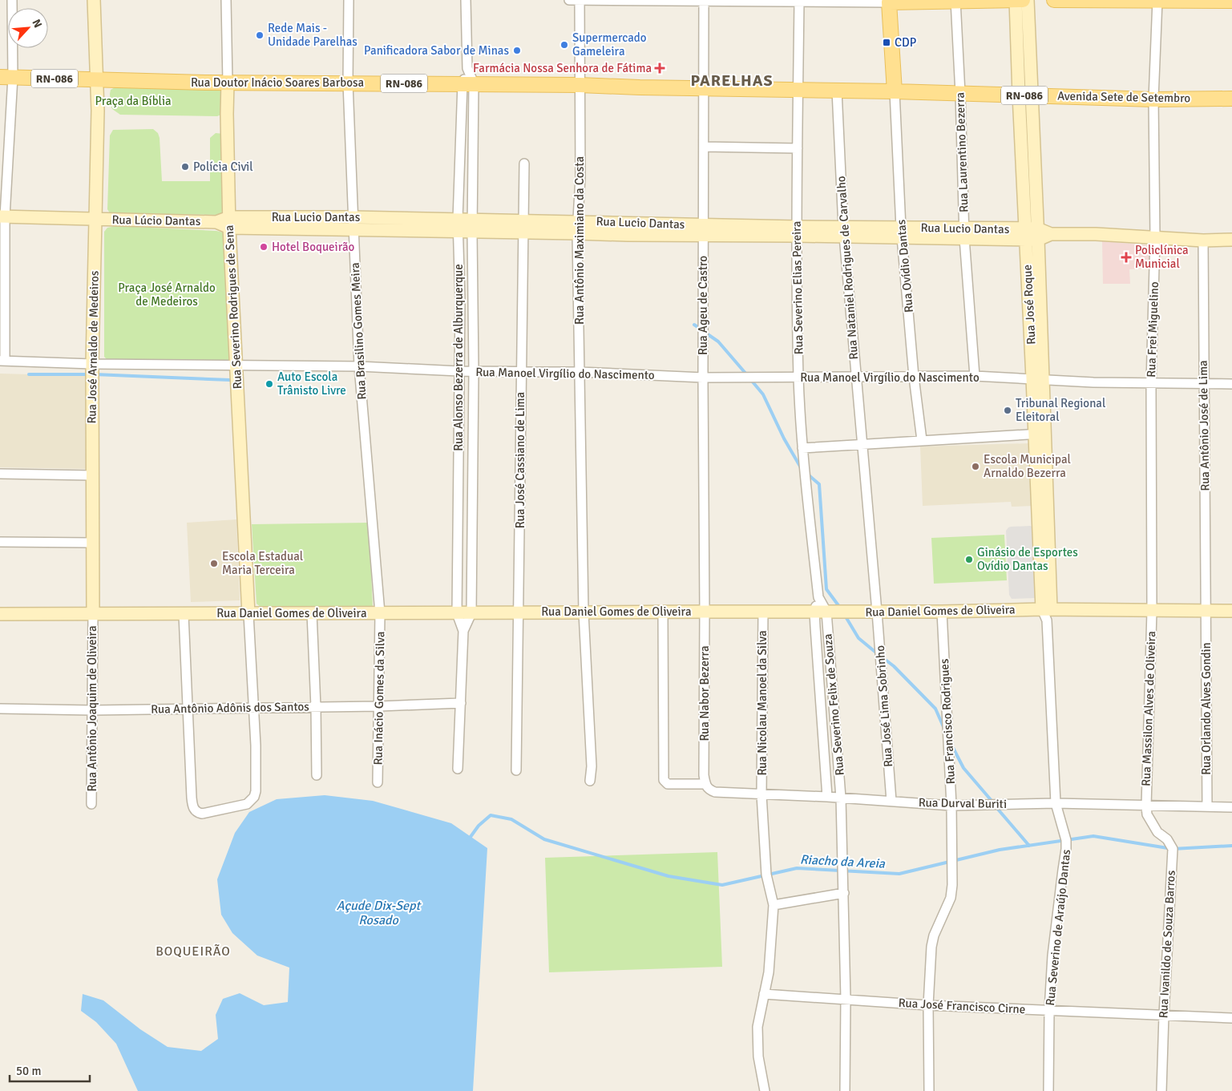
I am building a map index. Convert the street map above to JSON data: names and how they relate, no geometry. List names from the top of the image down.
{
  "streets": {
    "main road": ["RN-086", "Rua Doutor Inácio Soares Barbosa", "Avenida Sete de Setembro"],
    "street": [
      "Rua Laurentino Bezerra",
      "Rua Lucio Dantas",
      "Rua Lúcio Dantas",
      "Rua Antônio Maximiano da Costa",
      "Rua Ovídio Dantas",
      "Rua Nataniel Rodrigues de Carvalho",
      "Rua Severino Elias Pereira",
      "Rua José Roque",
      "Rua Ageu de Castro",
      "Rua Severino Rodrigues de Sena",
      "Rua Frei Miguelino",
      "Rua Brasilino Gomes Meira",
      "Rua José Arnaldo de Medeiros",
      "Rua Alonso Bezerra de Alburquerque",
      "Rua Manoel Virgílio do Nascimento",
      "Rua Antônio José de Lima",
      "Rua José Cassiano de Lima",
      "Rua Daniel Gomes de Oliveira",
      "Rua Nabor Bezerra",
      "Rua Inácio Gomes da Silva",
      "Rua Nicolau Manoel da Silva",
      "Rua Severino Felix de Souza",
      "Rua José Lima Sobrinho",
      "Rua Antônio Adônis dos Santos",
      "Rua Antônio Joaquim de Oliveira",
      "Rua Massilon Alves de Oliveira",
      "Rua Orlando Alves Gondin",
      "Rua Francisco Rodrigues",
      "Rua Durval Buriti",
      "Rua Severino de Araújo Dantas",
      "Rua Ivanildo de Souza Barros",
      "Rua José Francisco Cirne"
    ]
  },
  "crossings": [
    ["RN-086", "Rua Doutor Inácio Soares Barbosa"],
    ["RN-086", "Avenida Sete de Setembro"],
    ["RN-086", "Rua Antônio Maximiano da Costa"],
    ["RN-086", "Rua Ovídio Dantas"],
    ["RN-086", "Rua Nataniel Rodrigues de Carvalho"],
    ["RN-086", "Rua Severino Elias Pereira"],
    ["RN-086", "Rua Ageu de Castro"],
    ["Rua Doutor Inácio Soares Barbosa", "Rua Antônio Maximiano da Costa"],
    ["Rua Doutor Inácio Soares Barbosa", "Rua Severino Rodrigues de Sena"],
    ["Rua Doutor Inácio Soares Barbosa", "Rua Brasilino Gomes Meira"],
    ["Rua Doutor Inácio Soares Barbosa", "Rua José Arnaldo de Medeiros"],
    ["Rua Doutor Inácio Soares Barbosa", "Rua Alonso Bezerra de Alburquerque"],
    ["Avenida Sete de Setembro", "Rua Laurentino Bezerra"],
    ["Avenida Sete de Setembro", "Rua Ovídio Dantas"],
    ["Avenida Sete de Setembro", "Rua José Roque"],
    ["Avenida Sete de Setembro", "Rua Frei Miguelino"],
    ["Rua Laurentino Bezerra", "Rua Lucio Dantas"],
    ["Rua Laurentino Bezerra", "Rua Manoel Virgílio do Nascimento"],
    ["Rua Lucio Dantas", "Rua Lúcio Dantas"],
    ["Rua Lucio Dantas", "Rua Antônio Maximiano da Costa"],
    ["Rua Lucio Dantas", "Rua Ovídio Dantas"],
    ["Rua Lucio Dantas", "Rua Nataniel Rodrigues de Carvalho"],
    ["Rua Lucio Dantas", "Rua Severino Elias Pereira"],
    ["Rua Lucio Dantas", "Rua José Roque"],
    ["Rua Lucio Dantas", "Rua Ageu de Castro"],
    ["Rua Lucio Dantas", "Rua Severino Rodrigues de Sena"],
    ["Rua Lucio Dantas", "Rua Frei Miguelino"],
    ["Rua Lucio Dantas", "Rua Brasilino Gomes Meira"],
    ["Rua Lucio Dantas", "Rua Alonso Bezerra de Alburquerque"],
    ["Rua Lucio Dantas", "Rua Antônio José de Lima"],
    ["Rua Lucio Dantas", "Rua José Cassiano de Lima"],
    ["Rua Lúcio Dantas", "Rua Severino Rodrigues de Sena"],
    ["Rua Lúcio Dantas", "Rua José Arnaldo de Medeiros"],
    ["Rua Antônio Maximiano da Costa", "Rua Manoel Virgílio do Nascimento"],
    ["Rua Antônio Maximiano da Costa", "Rua Daniel Gomes de Oliveira"],
    ["Rua Ovídio Dantas", "Rua Manoel Virgílio do Nascimento"],
    ["Rua Nataniel Rodrigues de Carvalho", "Rua Manoel Virgílio do Nascimento"],
    ["Rua Nataniel Rodrigues de Carvalho", "Rua Daniel Gomes de Oliveira"],
    ["Rua Nataniel Rodrigues de Carvalho", "Rua José Lima Sobrinho"],
    ["Rua Severino Elias Pereira", "Rua Manoel Virgílio do Nascimento"],
    ["Rua Severino Elias Pereira", "Rua Daniel Gomes de Oliveira"],
    ["Rua Severino Elias Pereira", "Rua Severino Felix de Souza"],
    ["Rua José Roque", "Rua Manoel Virgílio do Nascimento"],
    ["Rua José Roque", "Rua Daniel Gomes de Oliveira"],
    ["Rua José Roque", "Rua Severino de Araújo Dantas"],
    ["Rua Ageu de Castro", "Rua Manoel Virgílio do Nascimento"],
    ["Rua Ageu de Castro", "Rua Daniel Gomes de Oliveira"],
    ["Rua Ageu de Castro", "Rua Nabor Bezerra"],
    ["Rua Severino Rodrigues de Sena", "Rua Manoel Virgílio do Nascimento"],
    ["Rua Severino Rodrigues de Sena", "Rua Daniel Gomes de Oliveira"],
    ["Rua Frei Miguelino", "Rua Daniel Gomes de Oliveira"],
    ["Rua Frei Miguelino", "Rua Massilon Alves de Oliveira"],
    ["Rua Brasilino Gomes Meira", "Rua Manoel Virgílio do Nascimento"],
    ["Rua Brasilino Gomes Meira", "Rua Daniel Gomes de Oliveira"],
    ["Rua Brasilino Gomes Meira", "Rua Inácio Gomes da Silva"],
    ["Rua José Arnaldo de Medeiros", "Rua Manoel Virgílio do Nascimento"],
    ["Rua José Arnaldo de Medeiros", "Rua Daniel Gomes de Oliveira"],
    ["Rua José Arnaldo de Medeiros", "Rua Antônio Joaquim de Oliveira"],
    ["Rua Alonso Bezerra de Alburquerque", "Rua Manoel Virgílio do Nascimento"],
    ["Rua Alonso Bezerra de Alburquerque", "Rua Daniel Gomes de Oliveira"],
    ["Rua Alonso Bezerra de Alburquerque", "Rua Antônio Adônis dos Santos"],
    ["Rua Manoel Virgílio do Nascimento", "Rua José Cassiano de Lima"],
    ["Rua Antônio José de Lima", "Rua Daniel Gomes de Oliveira"],
    ["Rua Antônio José de Lima", "Rua Orlando Alves Gondin"],
    ["Rua José Cassiano de Lima", "Rua Daniel Gomes de Oliveira"],
    ["Rua Daniel Gomes de Oliveira", "Rua Nabor Bezerra"],
    ["Rua Daniel Gomes de Oliveira", "Rua Inácio Gomes da Silva"],
    ["Rua Daniel Gomes de Oliveira", "Rua Nicolau Manoel da Silva"],
    ["Rua Daniel Gomes de Oliveira", "Rua Severino Felix de Souza"],
    ["Rua Daniel Gomes de Oliveira", "Rua José Lima Sobrinho"],
    ["Rua Daniel Gomes de Oliveira", "Rua Antônio Joaquim de Oliveira"],
    ["Rua Daniel Gomes de Oliveira", "Rua Massilon Alves de Oliveira"],
    ["Rua Daniel Gomes de Oliveira", "Rua Orlando Alves Gondin"],
    ["Rua Daniel Gomes de Oliveira", "Rua Francisco Rodrigues"],
    ["Rua Daniel Gomes de Oliveira", "Rua Severino de Araújo Dantas"],
    ["Rua Nabor Bezerra", "Rua Durval Buriti"],
    ["Rua Inácio Gomes da Silva", "Rua Antônio Adônis dos Santos"],
    ["Rua Nicolau Manoel da Silva", "Rua Durval Buriti"],
    ["Rua Nicolau Manoel da Silva", "Rua José Francisco Cirne"],
    ["Rua Severino Felix de Souza", "Rua Durval Buriti"],
    ["Rua Severino Felix de Souza", "Rua José Francisco Cirne"],
    ["Rua José Lima Sobrinho", "Rua Durval Buriti"],
    ["Rua Antônio Adônis dos Santos", "Rua Antônio Joaquim de Oliveira"],
    ["Rua Massilon Alves de Oliveira", "Rua Durval Buriti"],
    ["Rua Massilon Alves de Oliveira", "Rua Ivanildo de Souza Barros"],
    ["Rua Orlando Alves Gondin", "Rua Durval Buriti"],
    ["Rua Francisco Rodrigues", "Rua Durval Buriti"],
    ["Rua Francisco Rodrigues", "Rua José Francisco Cirne"],
    ["Rua Durval Buriti", "Rua Severino de Araújo Dantas"],
    ["Rua Durval Buriti", "Rua Ivanildo de Souza Barros"],
    ["Rua Severino de Araújo Dantas", "Rua José Francisco Cirne"],
    ["Rua Ivanildo de Souza Barros", "Rua José Francisco Cirne"]
  ],
  "districts": ["PARELHAS", "BOQUEIRÃO"],
  "water": ["Riacho da Areia", "Açude Dix-Sept Rosado"],
  "parks": ["Praça da Bíblia", "Praça José Arnaldo de Medeiros"],
  "places": {
    "other": [
      "Rede Mais - Unidade Parelhas",
      "Supermercado Gameleira",
      "Panificadora Sabor de Minas",
      "Polícia Civil",
      "Hotel Boqueirão",
      "Auto Escola Trânisto Livre",
      "Tribunal Regional Eleitoral",
      "Escola Municipal Arnaldo Bezerra",
      "Ginásio de Esportes Ovídio Dantas",
      "Escola Estadual Maria Terceira"
    ],
    "transit": ["CDP"],
    "health": ["Farmácia Nossa Senhora de Fátima", "Policlínica Municial"]
  },
  "scale_bar": "50 m",
  "north": "top right"
}
